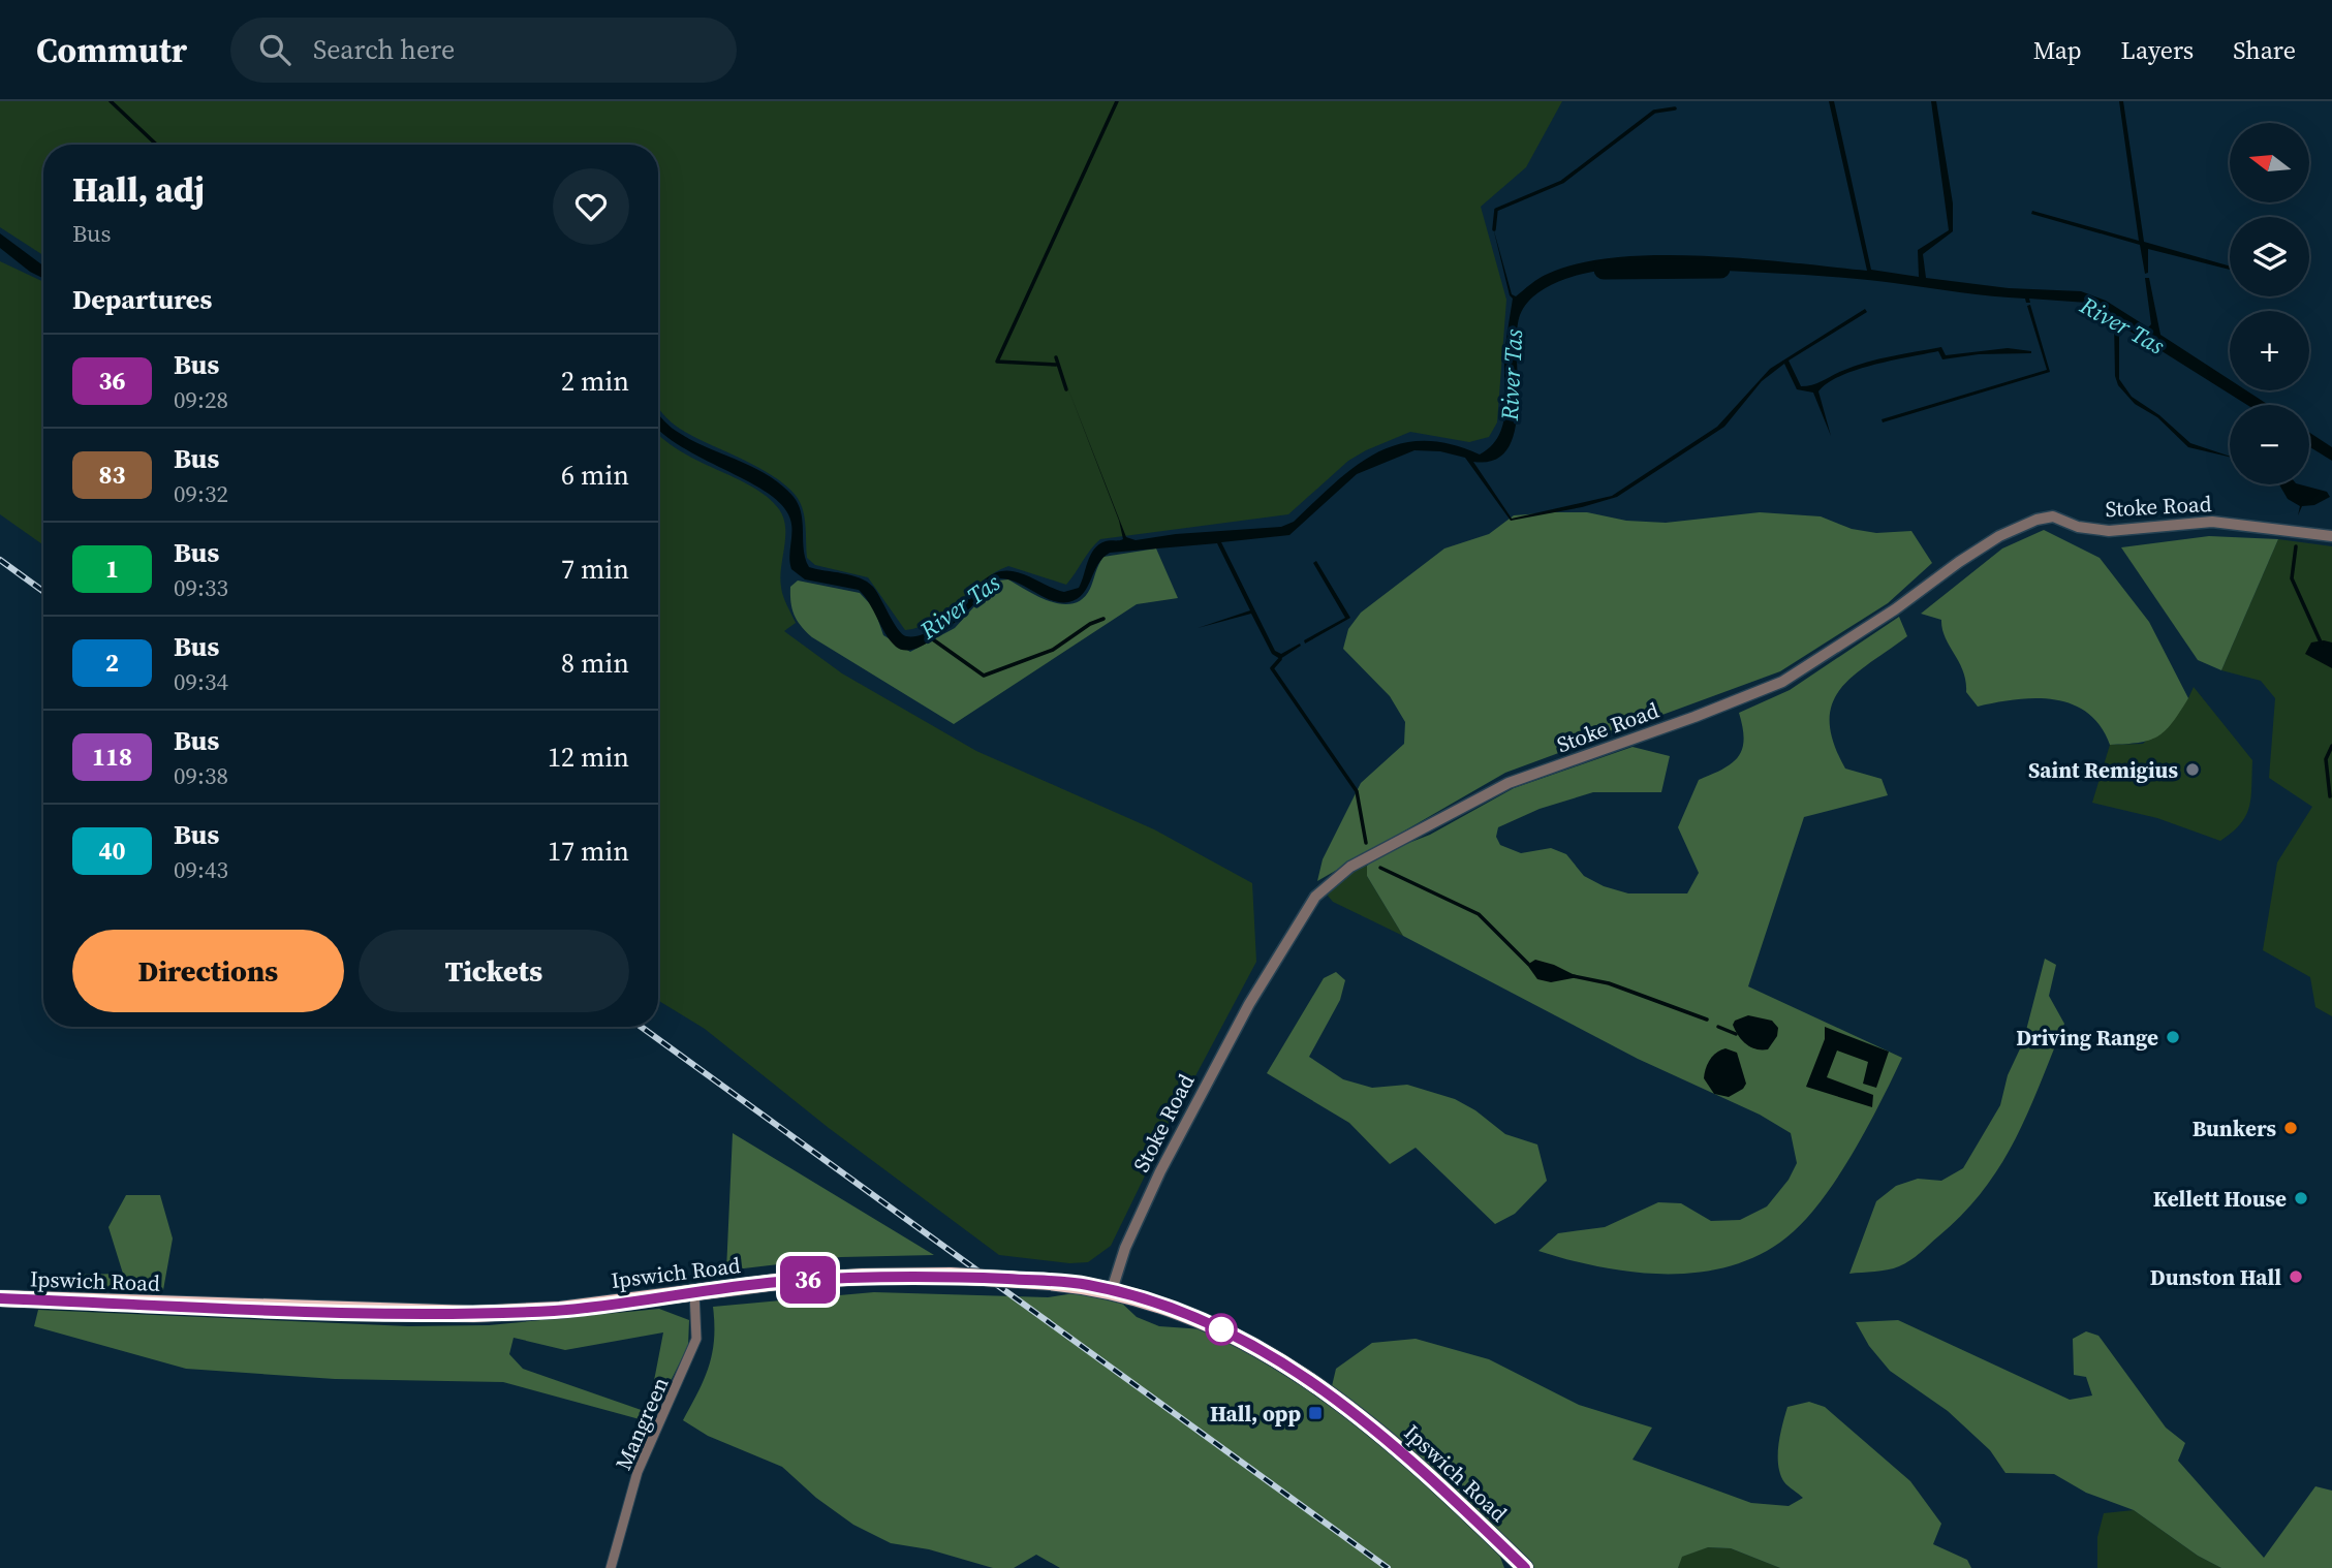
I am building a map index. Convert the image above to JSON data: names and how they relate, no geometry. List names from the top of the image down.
{
  "streets": {
    "highway": ["Ipswich Road"],
    "street": ["Stoke Road", "Mangreen"]
  },
  "crossings": [
    ["Stoke Road", "Ipswich Road"],
    ["Ipswich Road", "Mangreen"]
  ],
  "water": ["River Tas"],
  "places": {
    "other": [
      "Saint Remigius",
      "Driving Range",
      "Bunkers",
      "Kellett House",
      "Dunston Hall"
    ],
    "transit": ["Hall, opp"]
  },
  "lines": ["bus line 36"],
  "north": "left",
  "page": {
    "header": "Commutr",
    "search": "Search here",
    "nav": ["Map", "Layers", "Share"],
    "on_map": "36",
    "map_buttons": ["+", "−"],
    "heading": [
      ["Hall, adj", "Bus"],
      "Departures"
    ],
    "list": [
      {
        "mark": "36",
        "name": "Bus",
        "note": "09:28",
        "value": "2 min"
      },
      {
        "mark": "83",
        "name": "Bus",
        "note": "09:32",
        "value": "6 min"
      },
      {
        "mark": "1",
        "name": "Bus",
        "note": "09:33",
        "value": "7 min"
      },
      {
        "mark": "2",
        "name": "Bus",
        "note": "09:34",
        "value": "8 min"
      },
      {
        "mark": "118",
        "name": "Bus",
        "note": "09:38",
        "value": "12 min"
      },
      {
        "mark": "40",
        "name": "Bus",
        "note": "09:43",
        "value": "17 min"
      }
    ],
    "buttons": ["Directions", "Tickets"]
  }
}
